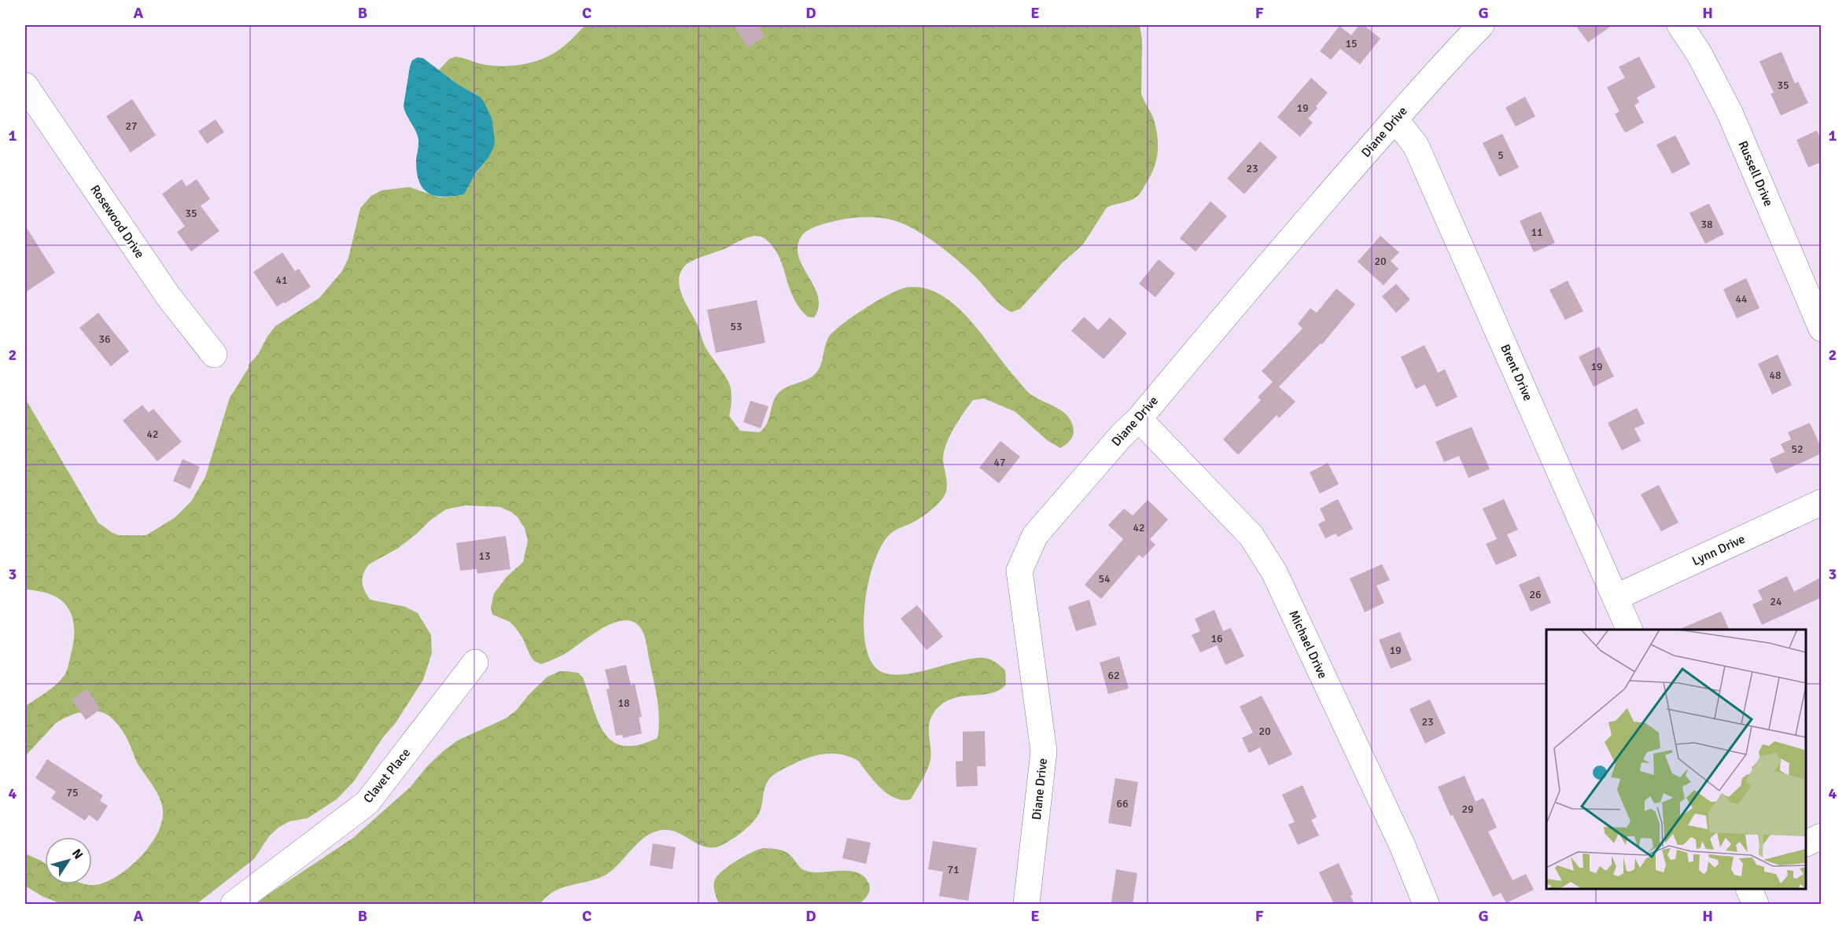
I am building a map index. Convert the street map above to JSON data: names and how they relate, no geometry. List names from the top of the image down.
{
  "streets": {
    "street": [
      "Diane Drive",
      "Russell Drive",
      "Rosewood Drive",
      "Brent Drive",
      "Lynn Drive",
      "Michael Drive",
      "Clavet Place"
    ]
  },
  "crossings": [
    ["Diane Drive", "Brent Drive"],
    ["Diane Drive", "Michael Drive"],
    ["Brent Drive", "Lynn Drive"]
  ],
  "house_numbers": [
    "15",
    "35",
    "19",
    "27",
    "5",
    "23",
    "35",
    "38",
    "11",
    "20",
    "41",
    "44",
    "53",
    "36",
    "19",
    "48",
    "42",
    "52",
    "47",
    "42",
    "13",
    "54",
    "26",
    "24",
    "16",
    "19",
    "62",
    "18",
    "23",
    "20",
    "75",
    "66",
    "29",
    "71"
  ],
  "north": "top right",
  "grid": {
    "columns": [
      "A",
      "B",
      "C",
      "D",
      "E",
      "F",
      "G",
      "H"
    ],
    "rows": [
      "1",
      "2",
      "3",
      "4"
    ]
  }
}
